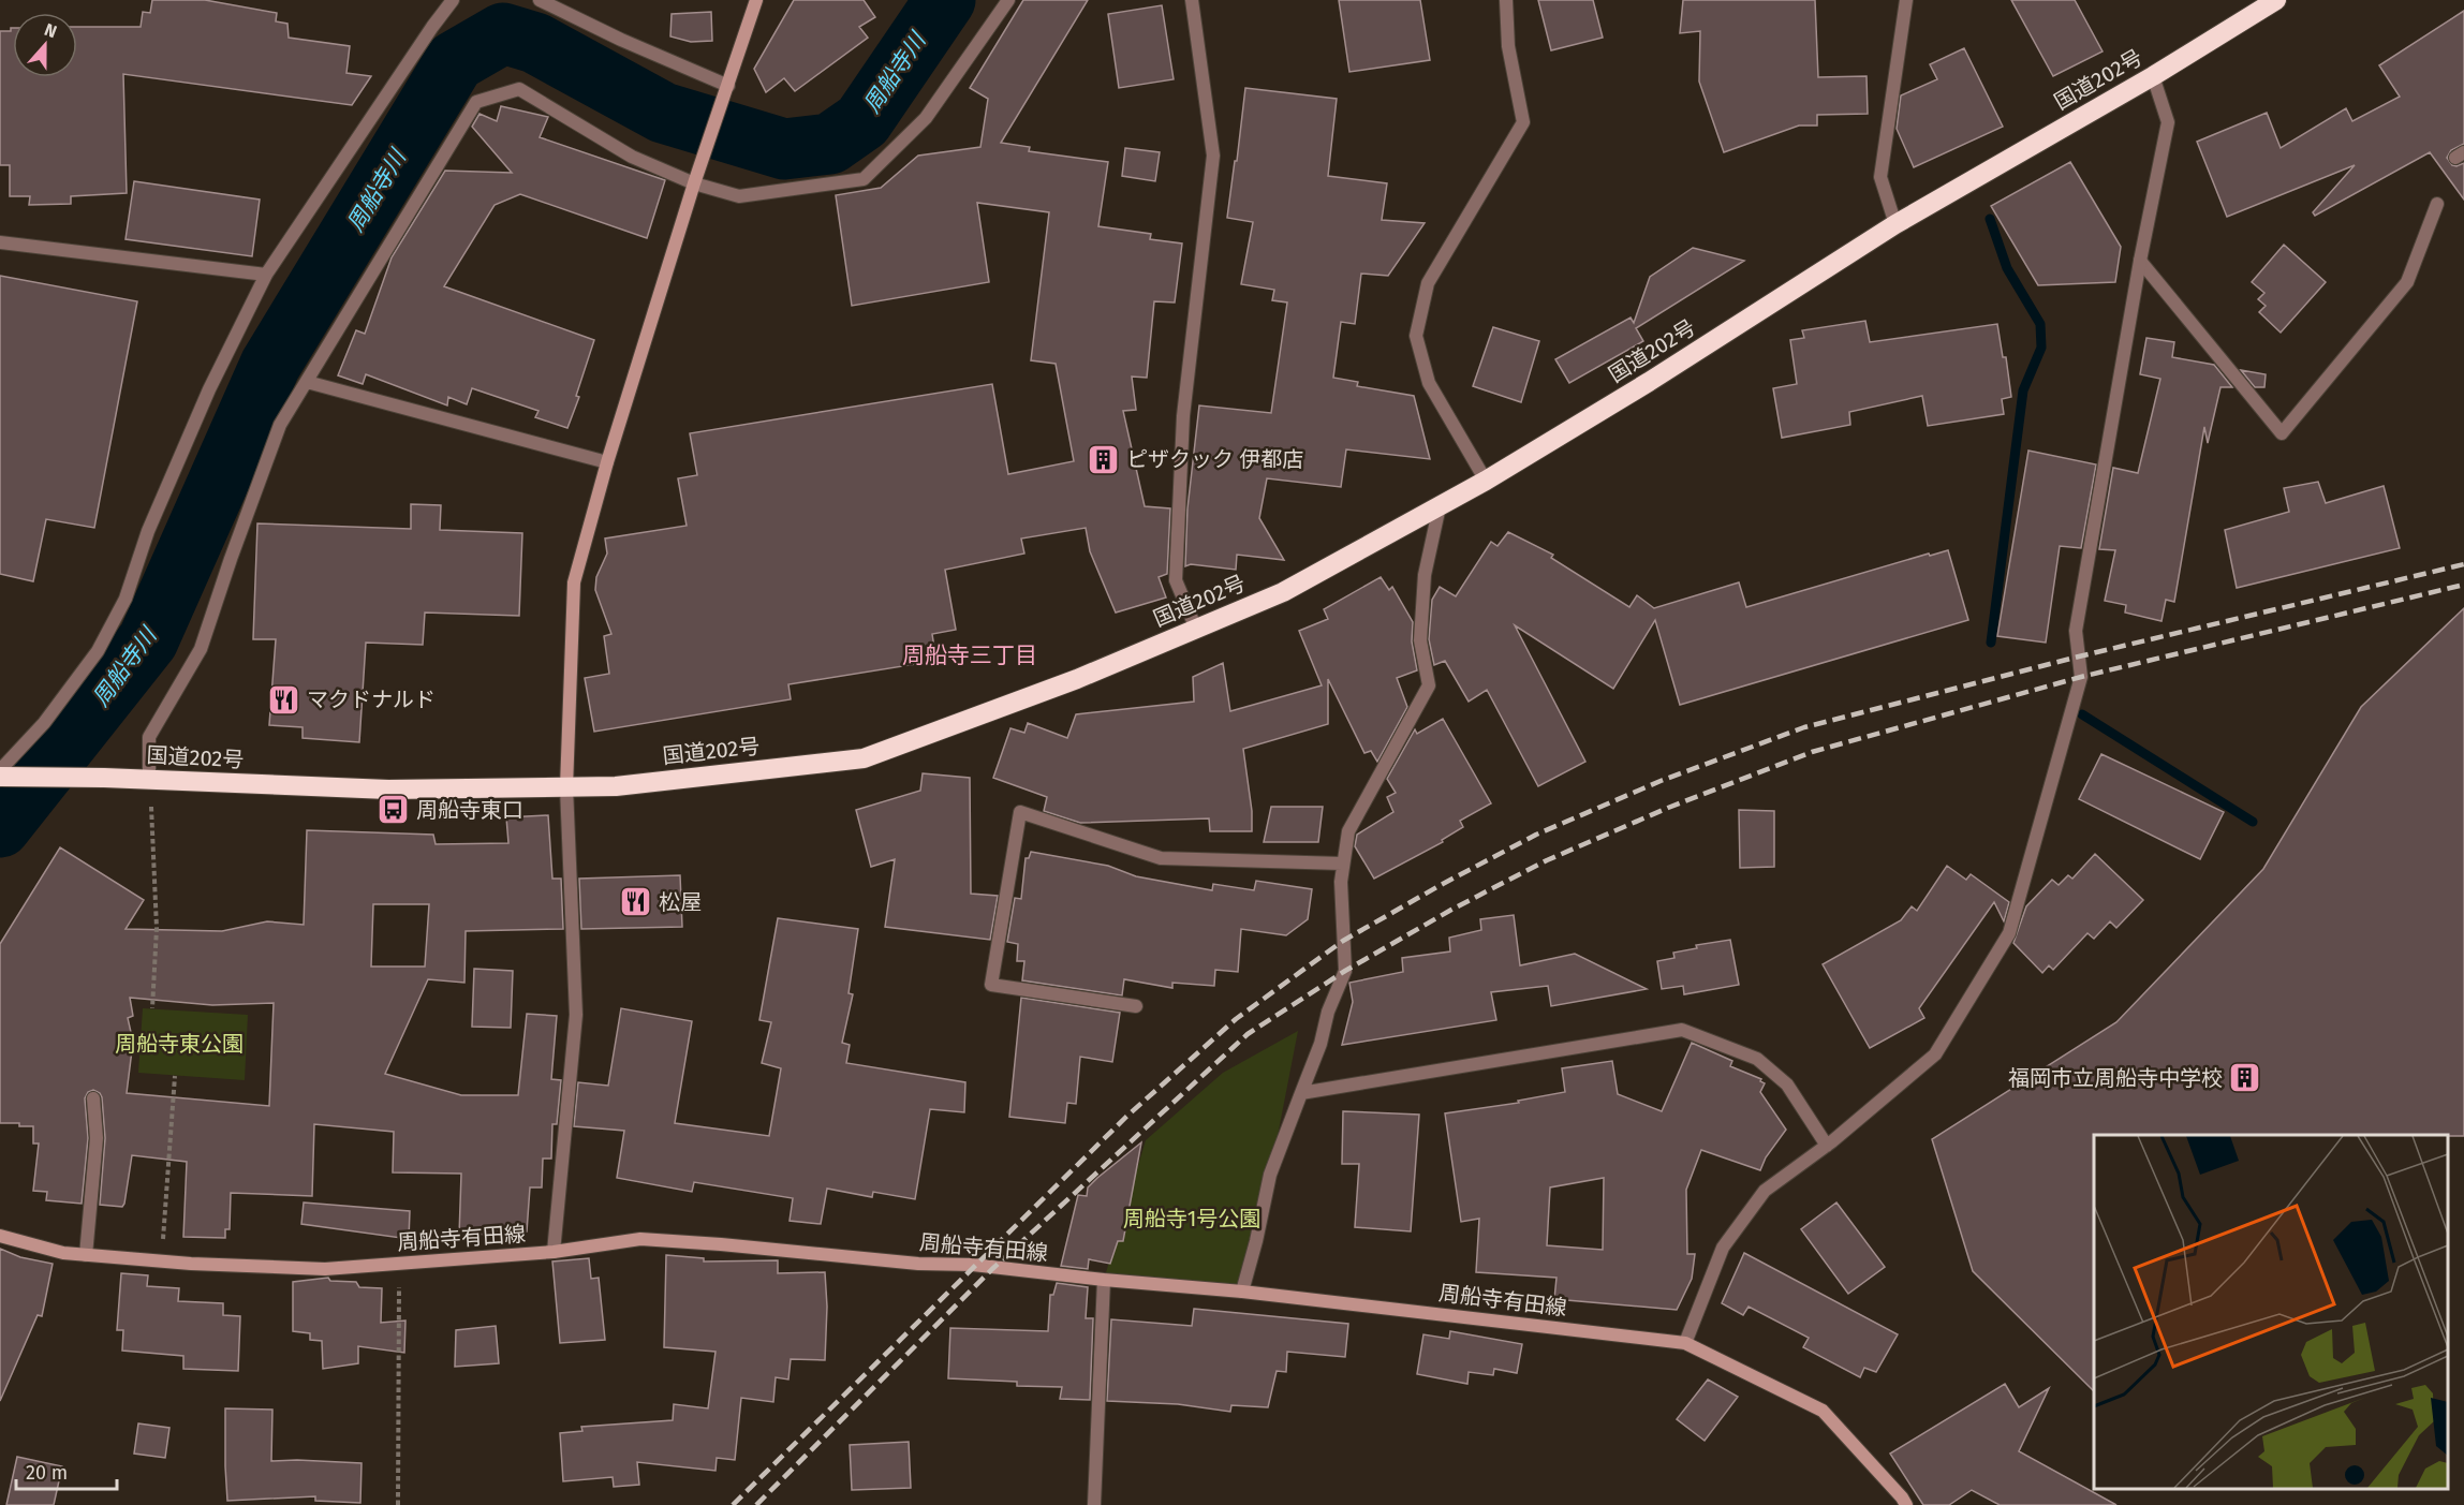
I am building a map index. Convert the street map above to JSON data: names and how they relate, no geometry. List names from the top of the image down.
{
  "streets": {
    "highway": ["国道202号"],
    "main road": ["周船寺有田線"]
  },
  "districts": ["周船寺三丁目"],
  "water": ["周船寺川"],
  "parks": ["周船寺東公園", "周船寺1号公園"],
  "places": {
    "building": ["ピザクック 伊都店", "福岡市立周船寺中学校"],
    "restaurant": ["マクドナルド", "松屋"],
    "bus stop": ["周船寺東口"]
  },
  "scale_bar": "20 m",
  "north": "top"
}
